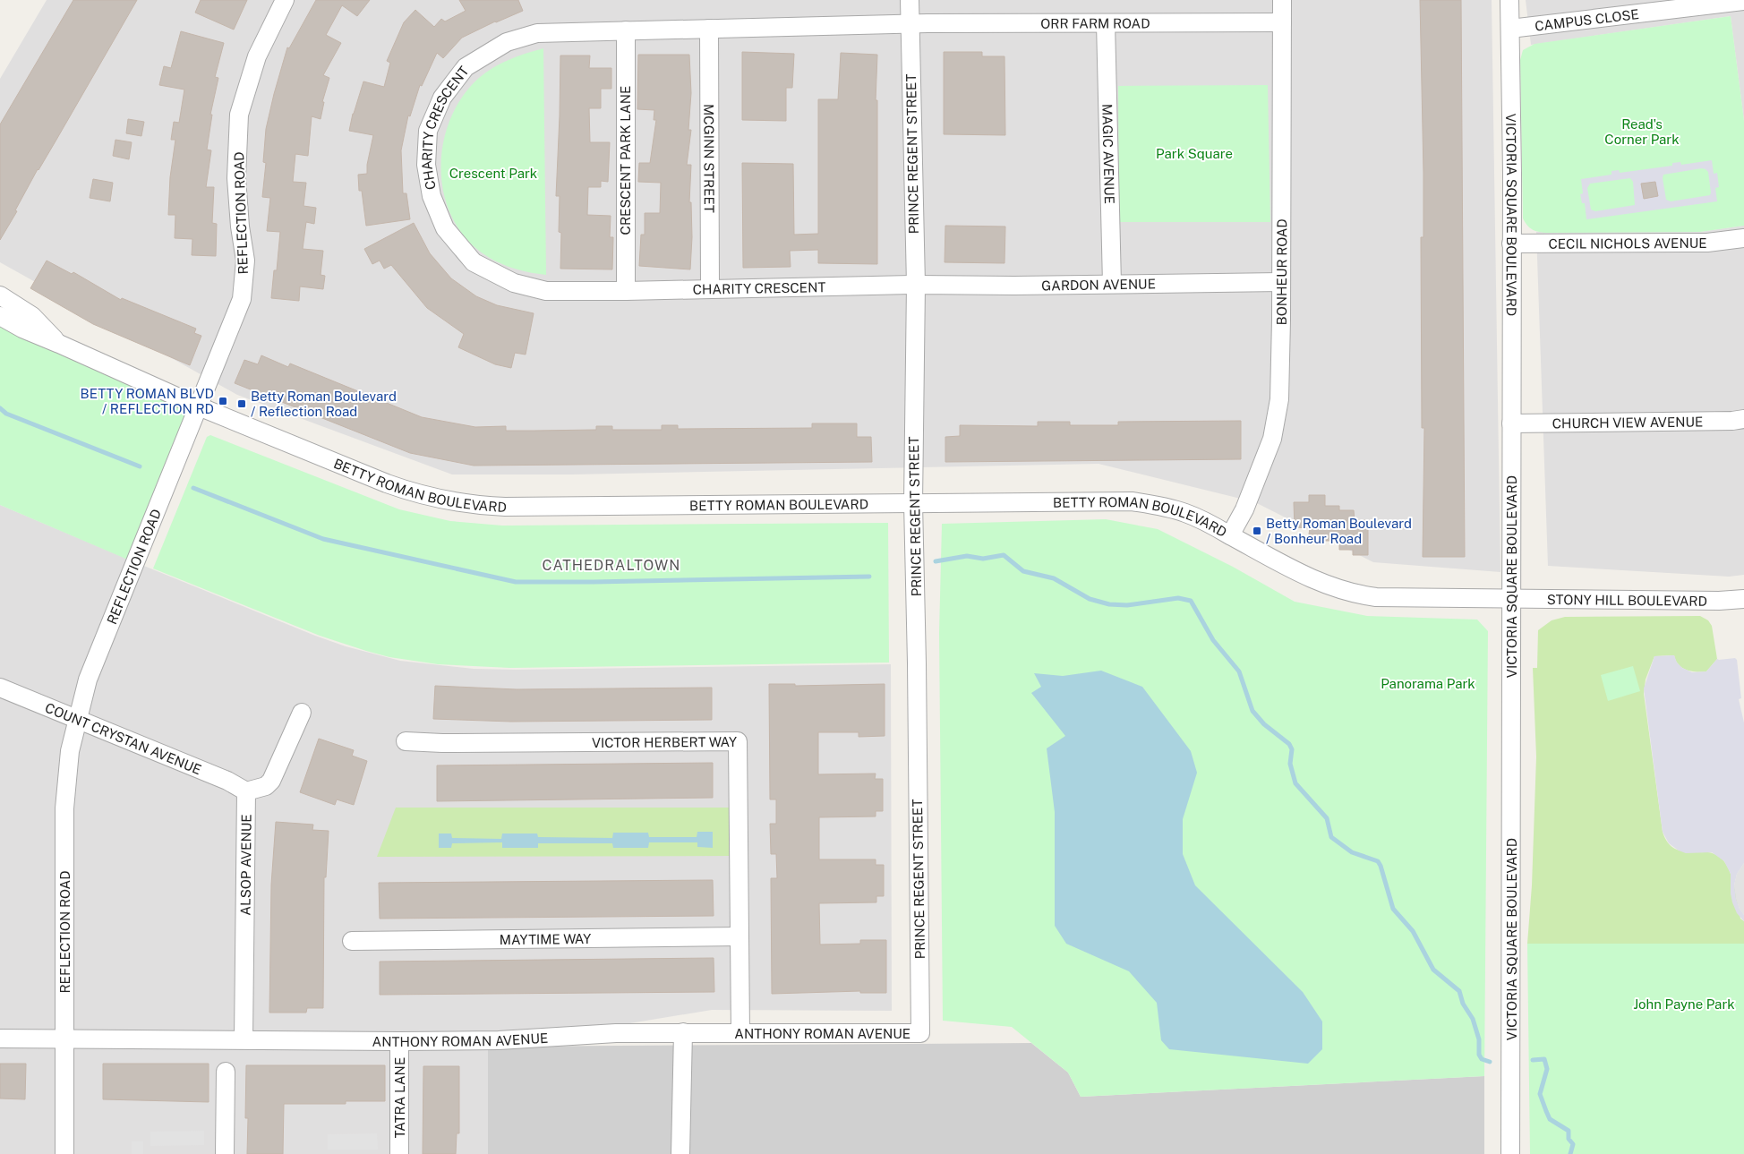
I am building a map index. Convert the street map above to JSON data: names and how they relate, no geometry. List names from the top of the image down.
{
  "streets": {
    "street": [
      "CAMPUS CLOSE",
      "ORR FARM ROAD",
      "CHARITY CRESCENT",
      "PRINCE REGENT STREET",
      "MAGIC AVENUE",
      "MCGINN STREET",
      "CRESCENT PARK LANE",
      "REFLECTION ROAD",
      "VICTORIA SQUARE BOULEVARD",
      "CECIL NICHOLS AVENUE",
      "BONHEUR ROAD",
      "GARDON AVENUE",
      "CHURCH VIEW AVENUE",
      "BETTY ROMAN BOULEVARD",
      "STONY HILL BOULEVARD",
      "COUNT CRYSTAN AVENUE",
      "VICTOR HERBERT WAY",
      "ALSOP AVENUE",
      "MAYTIME WAY",
      "ANTHONY ROMAN AVENUE",
      "TATRA LANE"
    ]
  },
  "crossings": [
    ["CAMPUS CLOSE", "VICTORIA SQUARE BOULEVARD"],
    ["ORR FARM ROAD", "CHARITY CRESCENT"],
    ["ORR FARM ROAD", "PRINCE REGENT STREET"],
    ["ORR FARM ROAD", "MAGIC AVENUE"],
    ["ORR FARM ROAD", "BONHEUR ROAD"],
    ["CHARITY CRESCENT", "PRINCE REGENT STREET"],
    ["CHARITY CRESCENT", "MCGINN STREET"],
    ["CHARITY CRESCENT", "CRESCENT PARK LANE"],
    ["CHARITY CRESCENT", "GARDON AVENUE"],
    ["PRINCE REGENT STREET", "GARDON AVENUE"],
    ["PRINCE REGENT STREET", "BETTY ROMAN BOULEVARD"],
    ["PRINCE REGENT STREET", "ANTHONY ROMAN AVENUE"],
    ["MAGIC AVENUE", "GARDON AVENUE"],
    ["REFLECTION ROAD", "BETTY ROMAN BOULEVARD"],
    ["REFLECTION ROAD", "COUNT CRYSTAN AVENUE"],
    ["REFLECTION ROAD", "ANTHONY ROMAN AVENUE"],
    ["VICTORIA SQUARE BOULEVARD", "CECIL NICHOLS AVENUE"],
    ["VICTORIA SQUARE BOULEVARD", "CHURCH VIEW AVENUE"],
    ["VICTORIA SQUARE BOULEVARD", "BETTY ROMAN BOULEVARD"],
    ["VICTORIA SQUARE BOULEVARD", "STONY HILL BOULEVARD"],
    ["BONHEUR ROAD", "GARDON AVENUE"],
    ["BONHEUR ROAD", "BETTY ROMAN BOULEVARD"],
    ["BETTY ROMAN BOULEVARD", "STONY HILL BOULEVARD"],
    ["COUNT CRYSTAN AVENUE", "ALSOP AVENUE"],
    ["VICTOR HERBERT WAY", "MAYTIME WAY"],
    ["VICTOR HERBERT WAY", "ANTHONY ROMAN AVENUE"],
    ["ALSOP AVENUE", "ANTHONY ROMAN AVENUE"],
    ["ANTHONY ROMAN AVENUE", "TATRA LANE"]
  ],
  "districts": ["CATHEDRALTOWN"],
  "parks": [
    "Read's Corner Park",
    "Park Square",
    "Crescent Park",
    "Panorama Park",
    "John Payne Park"
  ],
  "places": {
    "transit": ["BETTY ROMAN BLVD / REFLECTION RD", "Betty Roman Boulevard / Reflection Road", "Betty Roman Boulevard / Bonheur Road"]
  }
}
